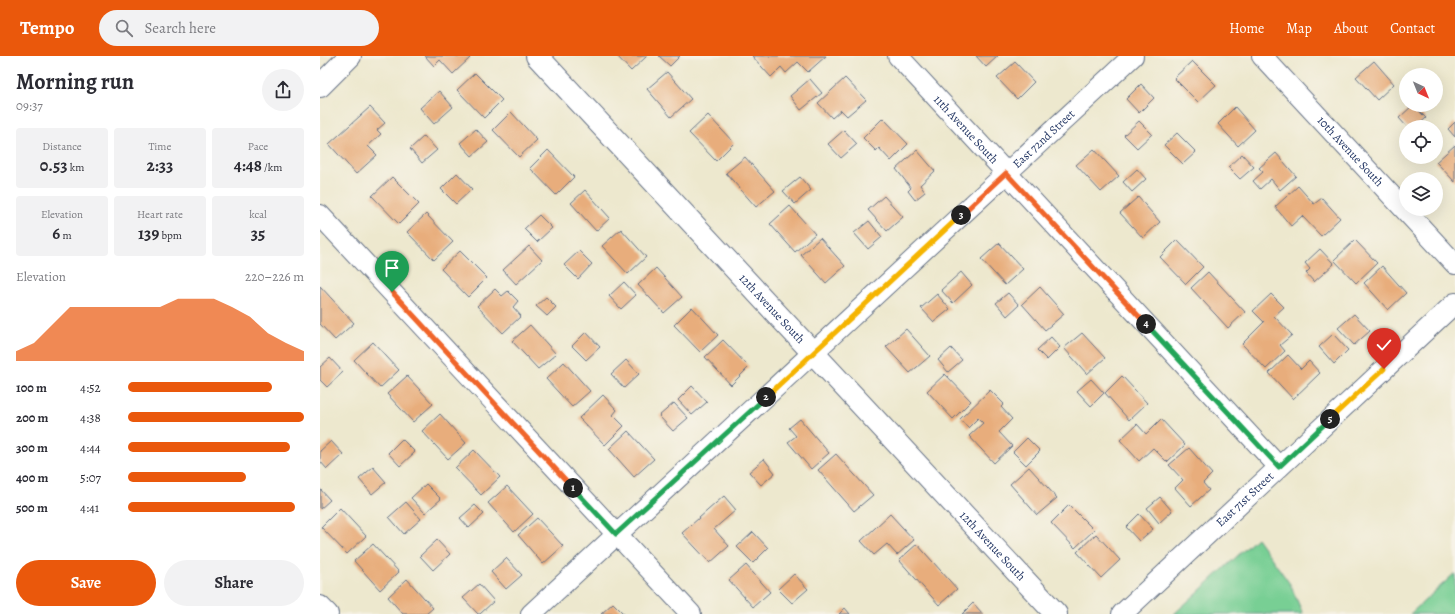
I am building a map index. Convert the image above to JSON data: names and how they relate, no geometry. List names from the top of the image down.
{
  "streets": {
    "street": [
      "11th Avenue South",
      "East 72nd Street",
      "10th Avenue South",
      "12th Avenue South",
      "East 71st Street"
    ]
  },
  "crossings": [
    ["11th Avenue South", "East 72nd Street"],
    ["11th Avenue South", "East 71st Street"],
    ["East 72nd Street", "12th Avenue South"]
  ],
  "north": "bottom right",
  "page": {
    "header": "Tempo",
    "search": "Search here",
    "nav": [
      "Home",
      "Map",
      "About",
      "Contact"
    ],
    "heading": ["Morning run", "09:37"],
    "stats": [
      ["Distance", "0.53 km"],
      ["Time", "2:33"],
      ["Pace", "4:48 /km"],
      ["Elevation", "6 m"],
      ["Heart rate", "139 bpm"],
      ["kcal", "35"]
    ],
    "pins": [
      "3",
      "4",
      "2",
      "5",
      "1"
    ],
    "chart": ["Elevation", "220–226 m"],
    "list": [
      {
        "name": "100 m",
        "note": "4:52"
      },
      {
        "name": "200 m",
        "note": "4:38"
      },
      {
        "name": "300 m",
        "note": "4:44"
      },
      {
        "name": "400 m",
        "note": "5:07"
      },
      {
        "name": "500 m",
        "note": "4:41"
      }
    ],
    "buttons": ["Save", "Share"]
  }
}
